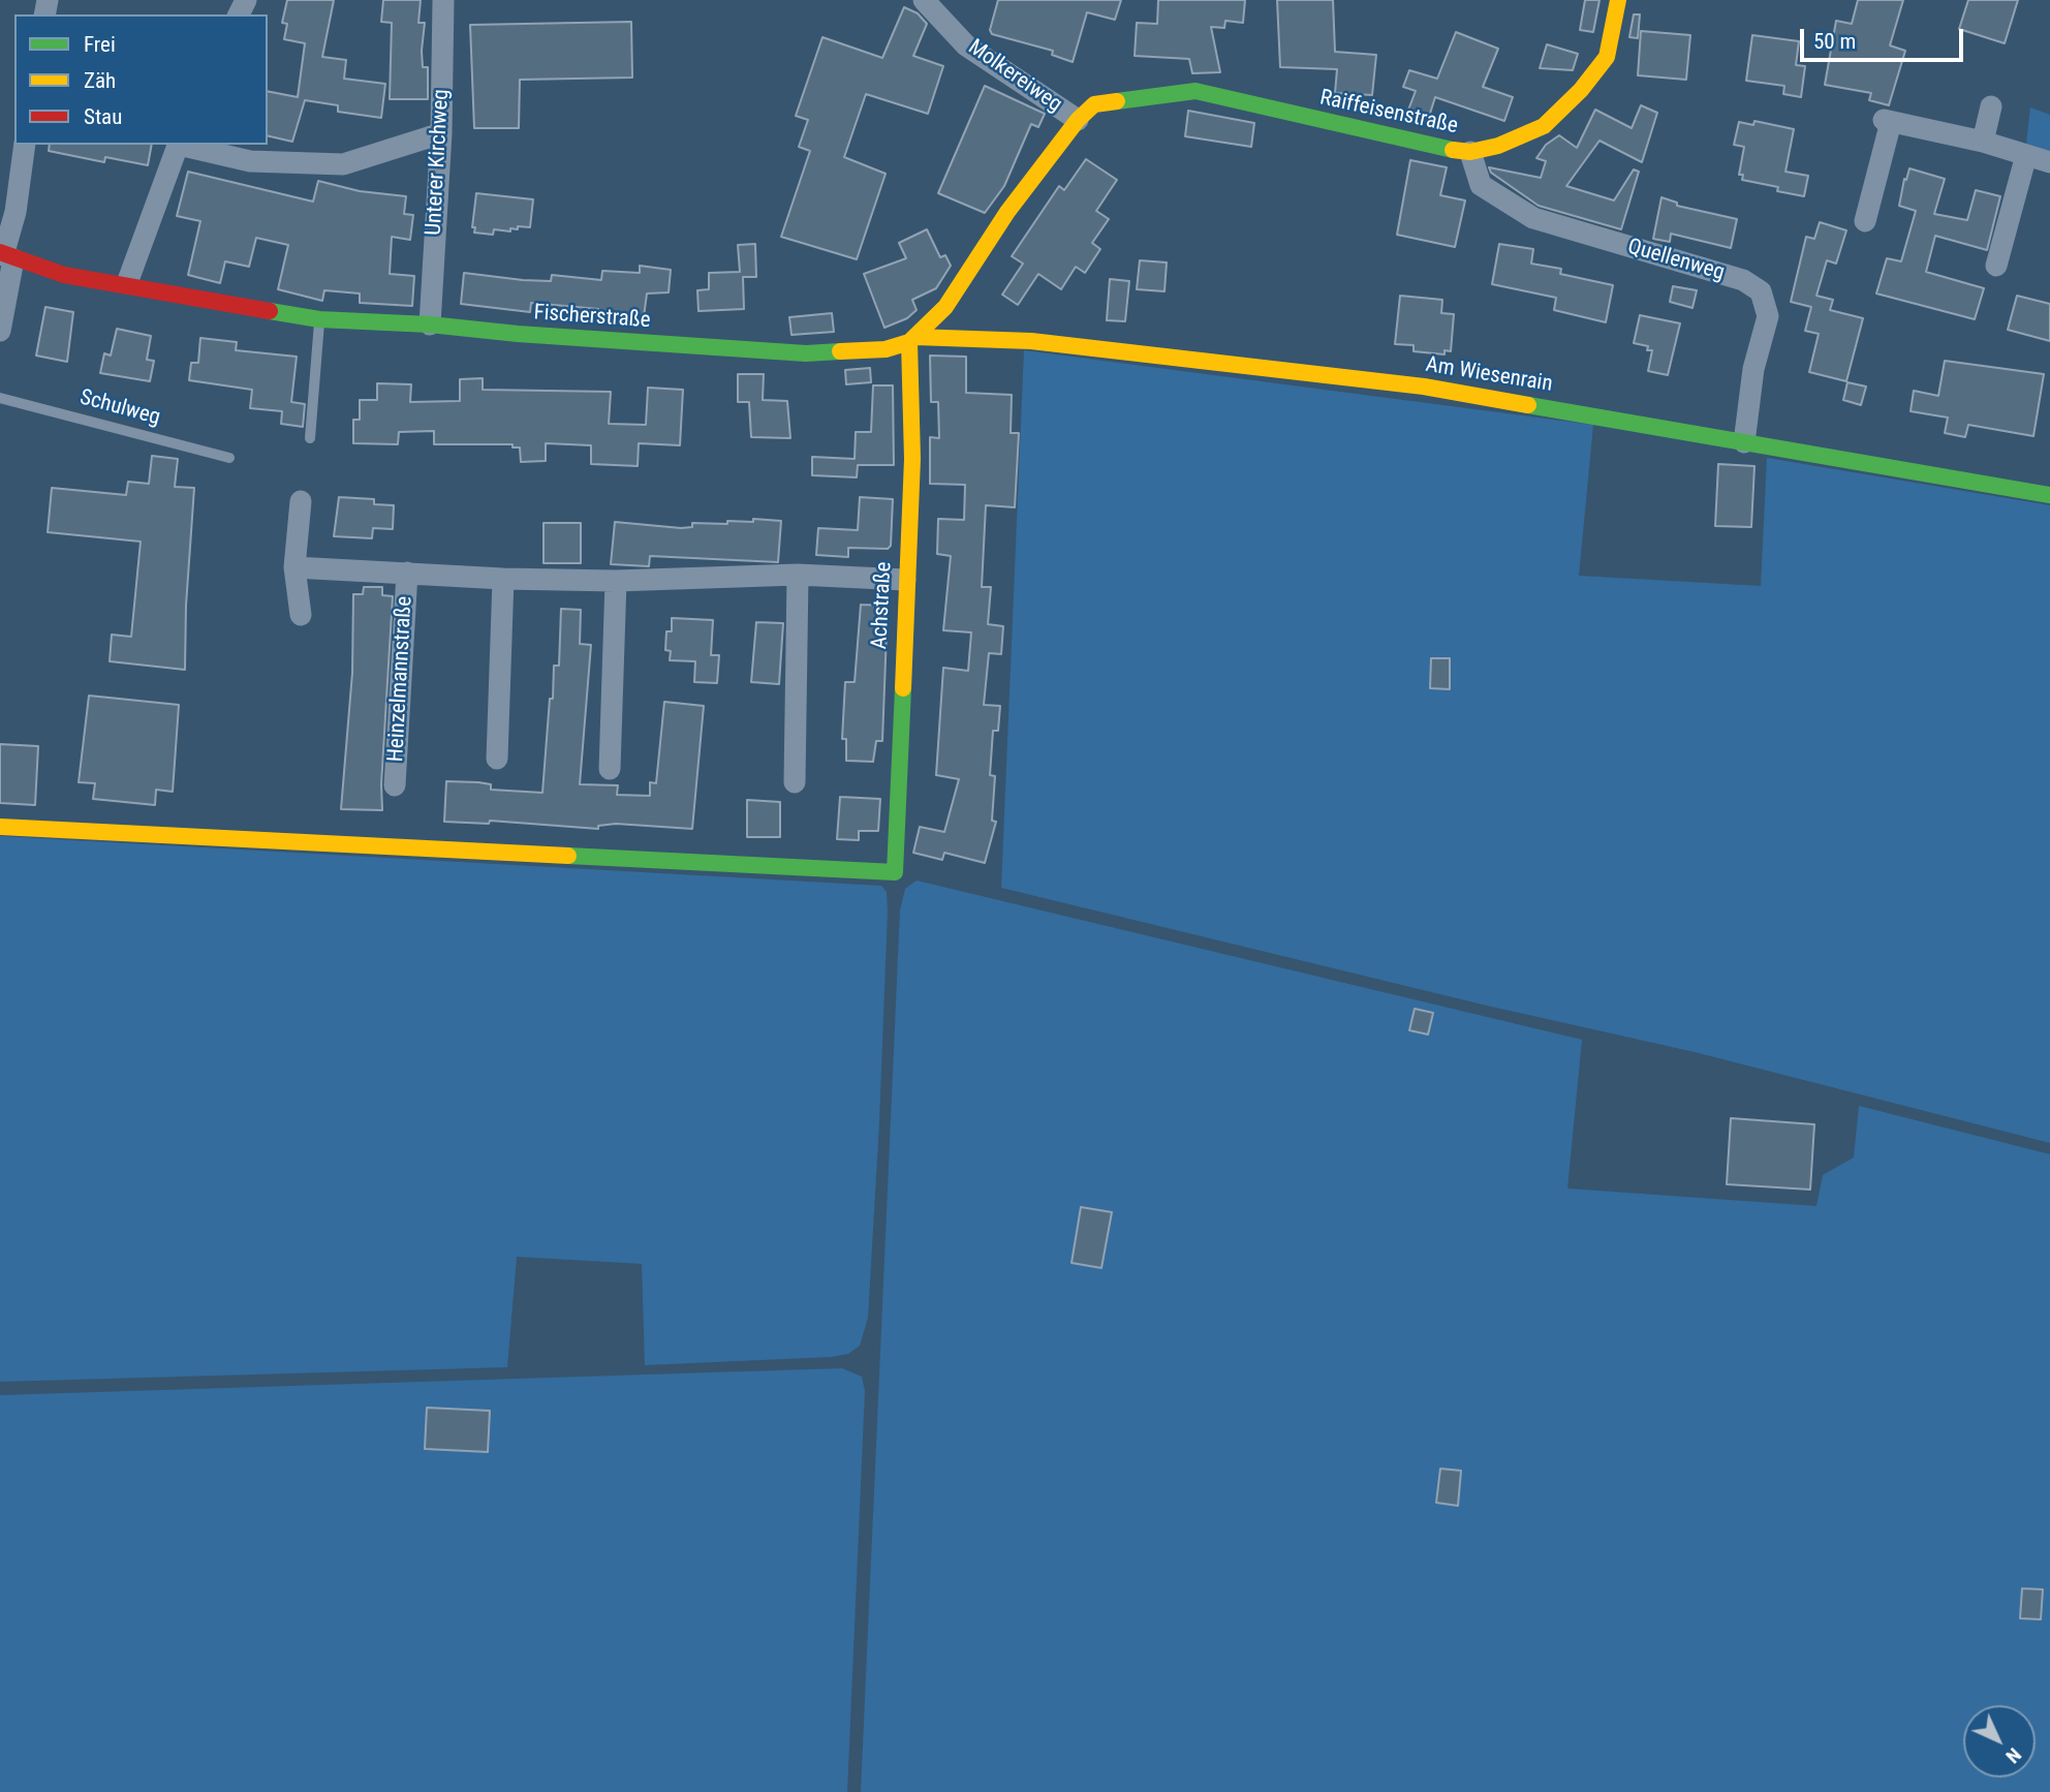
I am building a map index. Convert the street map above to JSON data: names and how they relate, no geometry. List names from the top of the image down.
{
  "streets": {
    "street": [
      "Molkereiweg",
      "Raiffeisenstraße",
      "Unterer Kirchweg",
      "Quellenweg",
      "Fischerstraße",
      "Am Wiesenrain",
      "Achstraße",
      "Heinzelmannstraße"
    ],
    "lane": ["Schulweg"]
  },
  "crossings": [
    ["Molkereiweg", "Raiffeisenstraße"],
    ["Raiffeisenstraße", "Quellenweg"],
    ["Unterer Kirchweg", "Fischerstraße"],
    ["Quellenweg", "Am Wiesenrain"],
    ["Fischerstraße", "Am Wiesenrain"],
    ["Fischerstraße", "Achstraße"],
    ["Am Wiesenrain", "Achstraße"],
    ["Achstraße", "Heinzelmannstraße"]
  ],
  "legend": ["Frei", "Zäh", "Stau"],
  "scale_bar": "50 m",
  "north": "bottom right"
}
